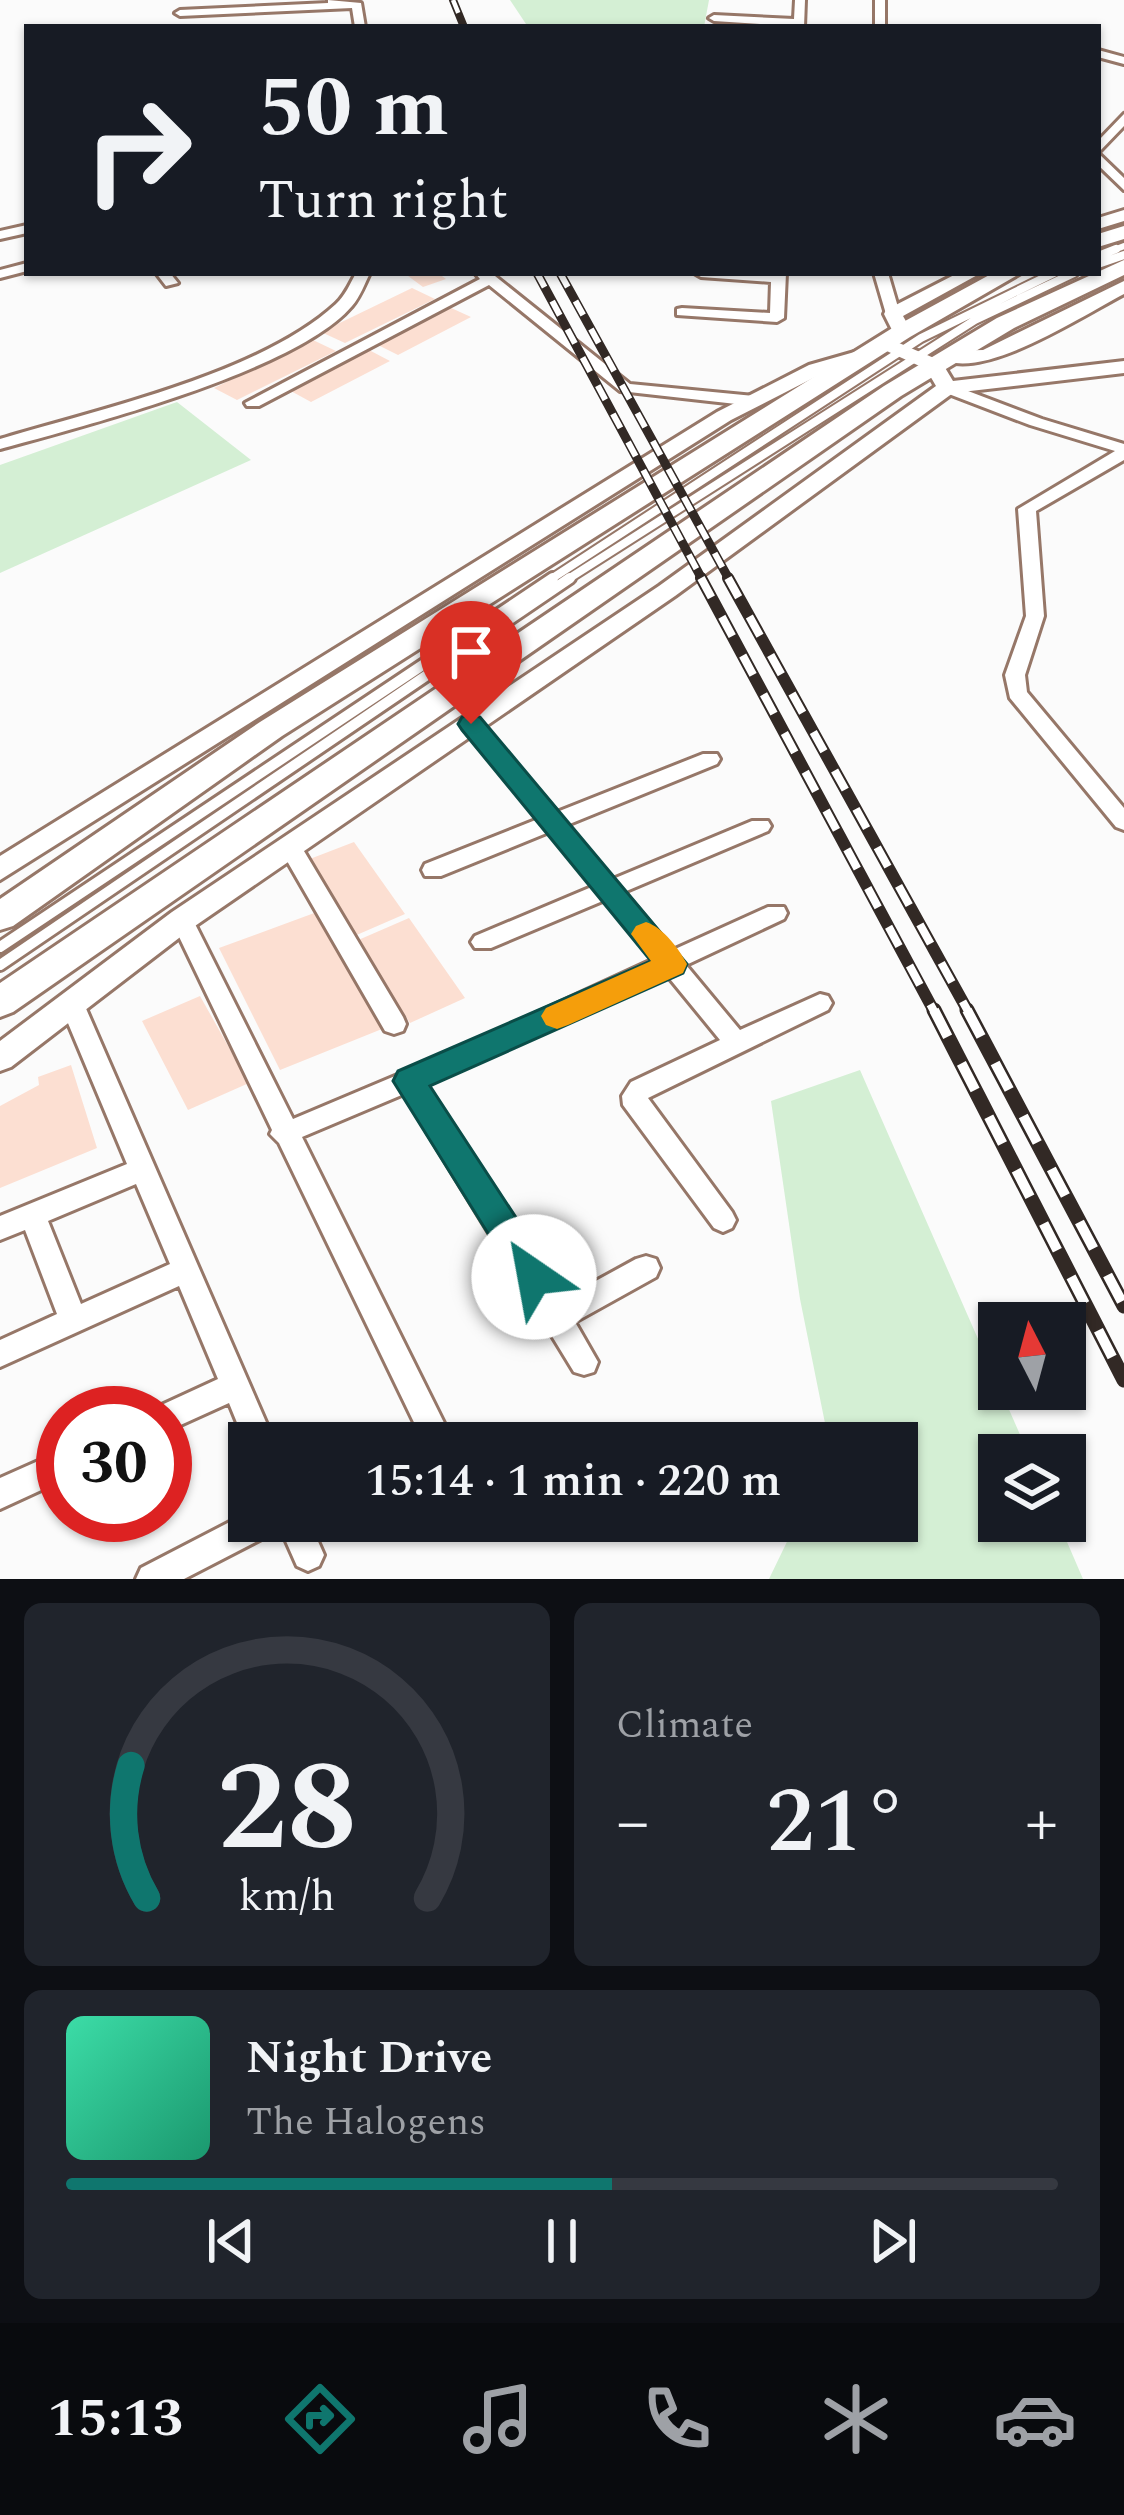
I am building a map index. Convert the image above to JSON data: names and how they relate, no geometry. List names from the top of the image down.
{
  "north": "top",
  "page": {
    "turn": ["50 m", "Turn right"],
    "limit": "30",
    "trip": "15:14 · 1 min · 220 m",
    "tile": "Climate",
    "heat": ["−", "21°", "+"],
    "song": ["Night Drive", "The Halogens"],
    "tabs": "15:13",
    "gauge": ["28", "km/h"]
  }
}
